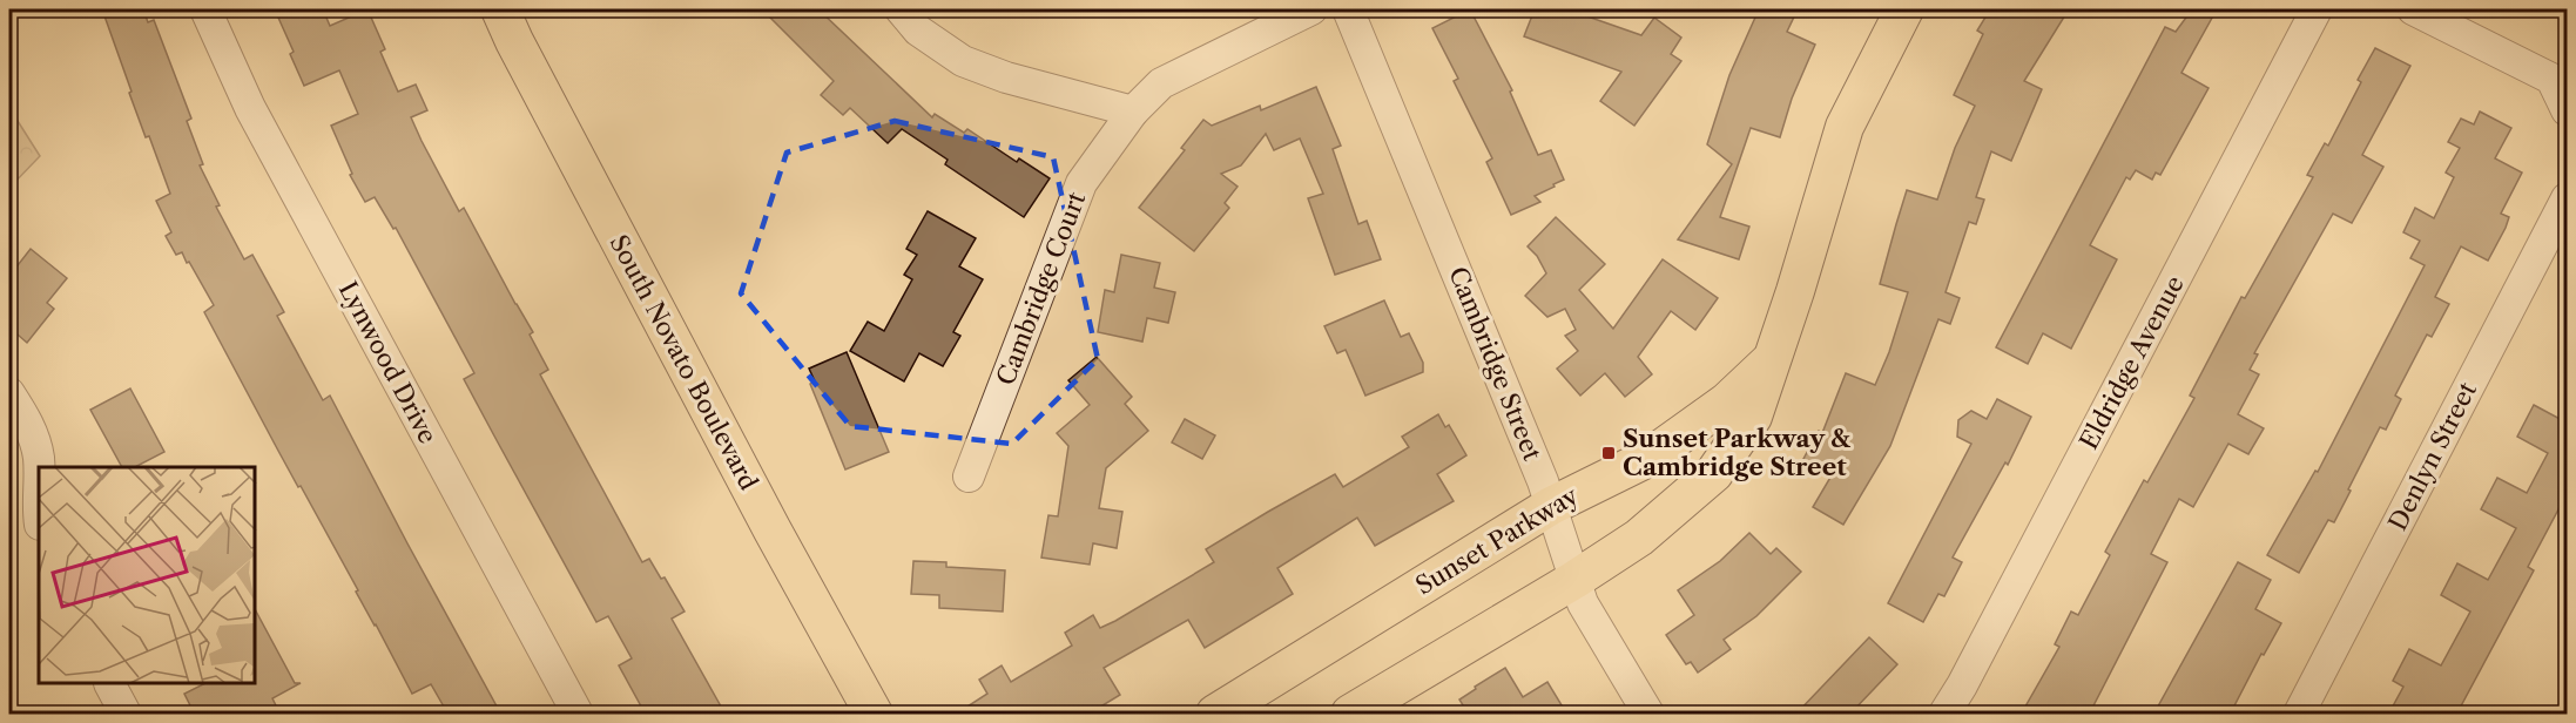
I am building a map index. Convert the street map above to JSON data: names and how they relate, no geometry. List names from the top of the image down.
{
  "streets": {
    "main road": ["South Novato Boulevard", "Sunset Parkway"],
    "street": [
      "Cambridge Court",
      "Lynwood Drive",
      "Eldridge Avenue",
      "Cambridge Street",
      "Denlyn Street"
    ]
  },
  "crossings": [
    ["Cambridge Street", "Sunset Parkway"]
  ],
  "places": {
    "transit": ["Sunset Parkway & Cambridge Street"]
  }
}
